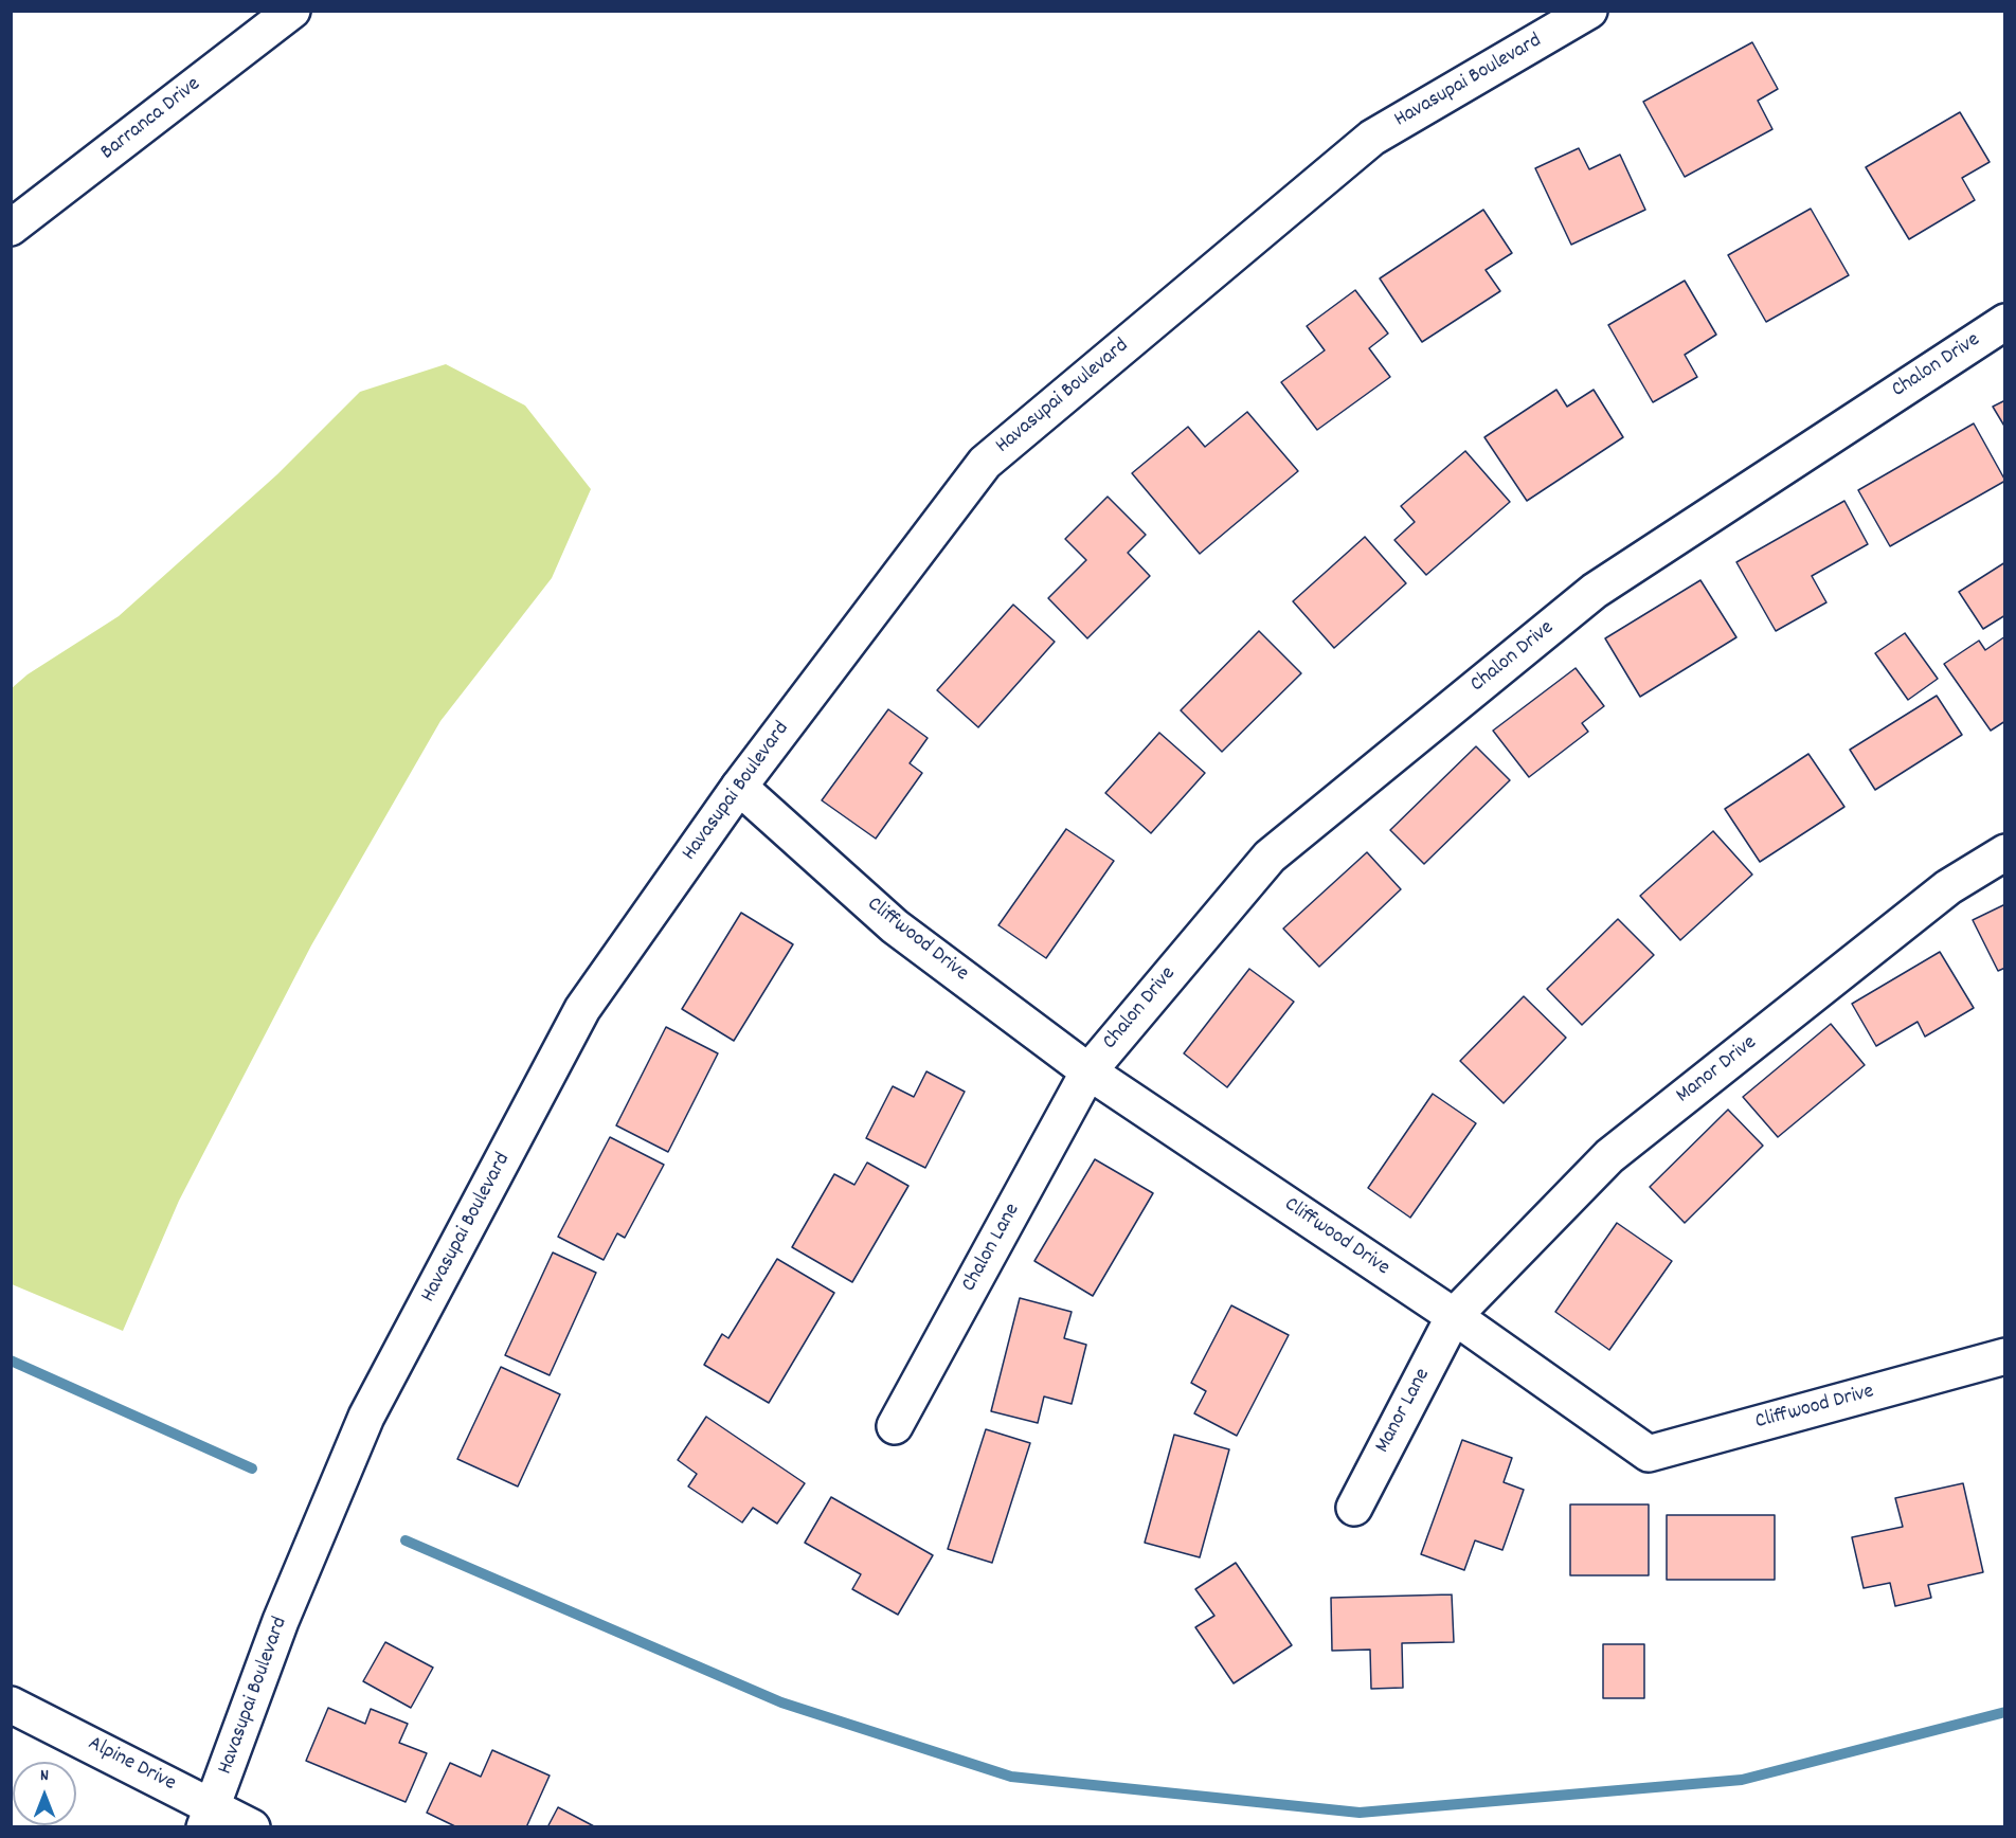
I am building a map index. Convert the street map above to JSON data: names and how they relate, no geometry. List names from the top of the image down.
{
  "streets": {
    "street": [
      "Havasupai Boulevard",
      "Barranca Drive",
      "Chalon Drive",
      "Cliffwood Drive",
      "Manor Drive",
      "Chalon Lane",
      "Manor Lane",
      "Alpine Drive"
    ]
  },
  "crossings": [
    ["Havasupai Boulevard", "Cliffwood Drive"],
    ["Havasupai Boulevard", "Alpine Drive"],
    ["Chalon Drive", "Cliffwood Drive"],
    ["Chalon Drive", "Chalon Lane"],
    ["Cliffwood Drive", "Manor Drive"],
    ["Cliffwood Drive", "Chalon Lane"],
    ["Cliffwood Drive", "Manor Lane"],
    ["Manor Drive", "Manor Lane"]
  ],
  "north": "top"
}
